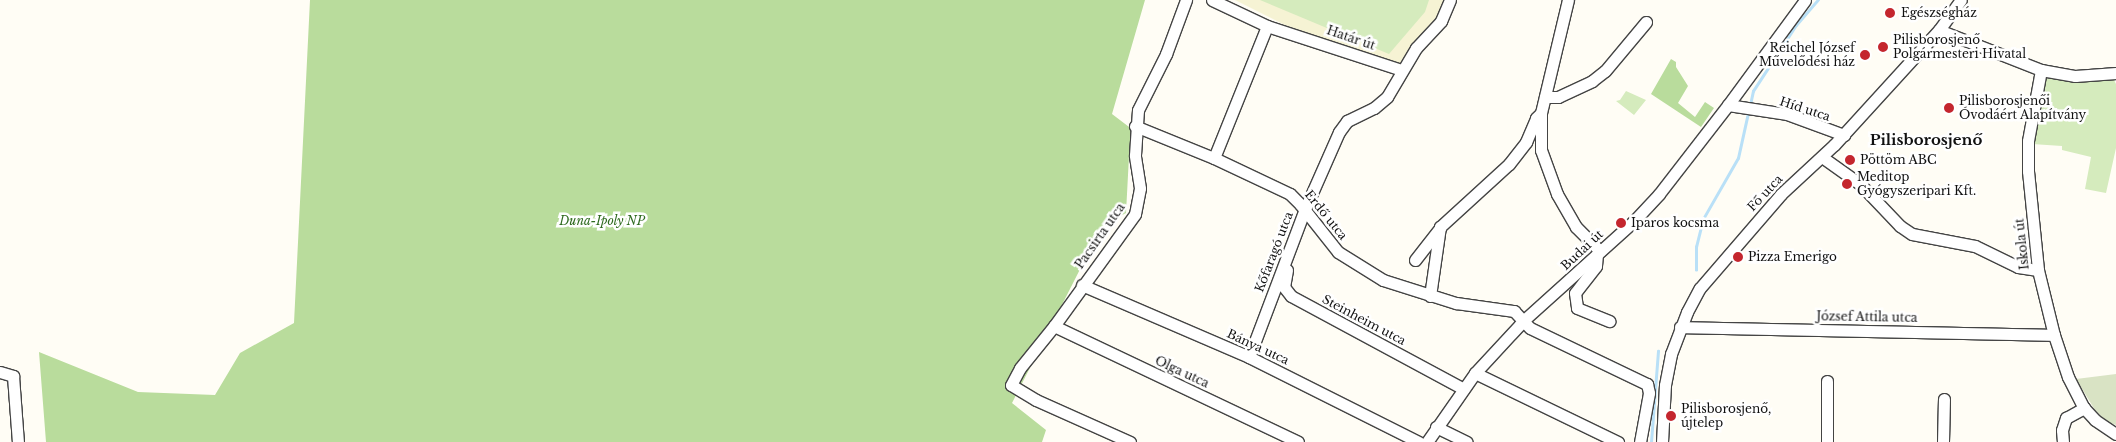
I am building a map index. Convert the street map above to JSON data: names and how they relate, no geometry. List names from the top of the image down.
{
  "streets": {
    "street": [
      "Határ út",
      "Híd utca",
      "Fő utca",
      "Erdő utca",
      "Pacsirta utca",
      "Iskola út",
      "Budai út",
      "Kőfaragó utca",
      "József Attila utca",
      "Steinheim utca",
      "Bánya utca",
      "Olga utca"
    ]
  },
  "crossings": [
    ["Határ út", "Kőfaragó utca"],
    ["Híd utca", "Fő utca"],
    ["Híd utca", "Budai út"],
    ["Fő utca", "József Attila utca"],
    ["Erdő utca", "Pacsirta utca"],
    ["Erdő utca", "Budai út"],
    ["Erdő utca", "Kőfaragó utca"],
    ["Pacsirta utca", "Bánya utca"],
    ["Pacsirta utca", "Olga utca"],
    ["Iskola út", "József Attila utca"],
    ["Budai út", "Steinheim utca"],
    ["Kőfaragó utca", "Steinheim utca"],
    ["Kőfaragó utca", "Bánya utca"]
  ],
  "districts": ["Pilisborosjenő"],
  "parks": ["Duna-Ipoly NP"],
  "places": [
    "Egészségház",
    "Pilisborosjenő Polgármesteri Hivatal",
    "Reichel József Művelődési ház",
    "Pilisborosjenői Óvodáért Alapítvány",
    "Pöttöm ABC",
    "Meditop Gyógyszeripari Kft.",
    "Iparos kocsma",
    "Pizza Emerigo",
    "Pilisborosjenő, újtelep"
  ]
}
